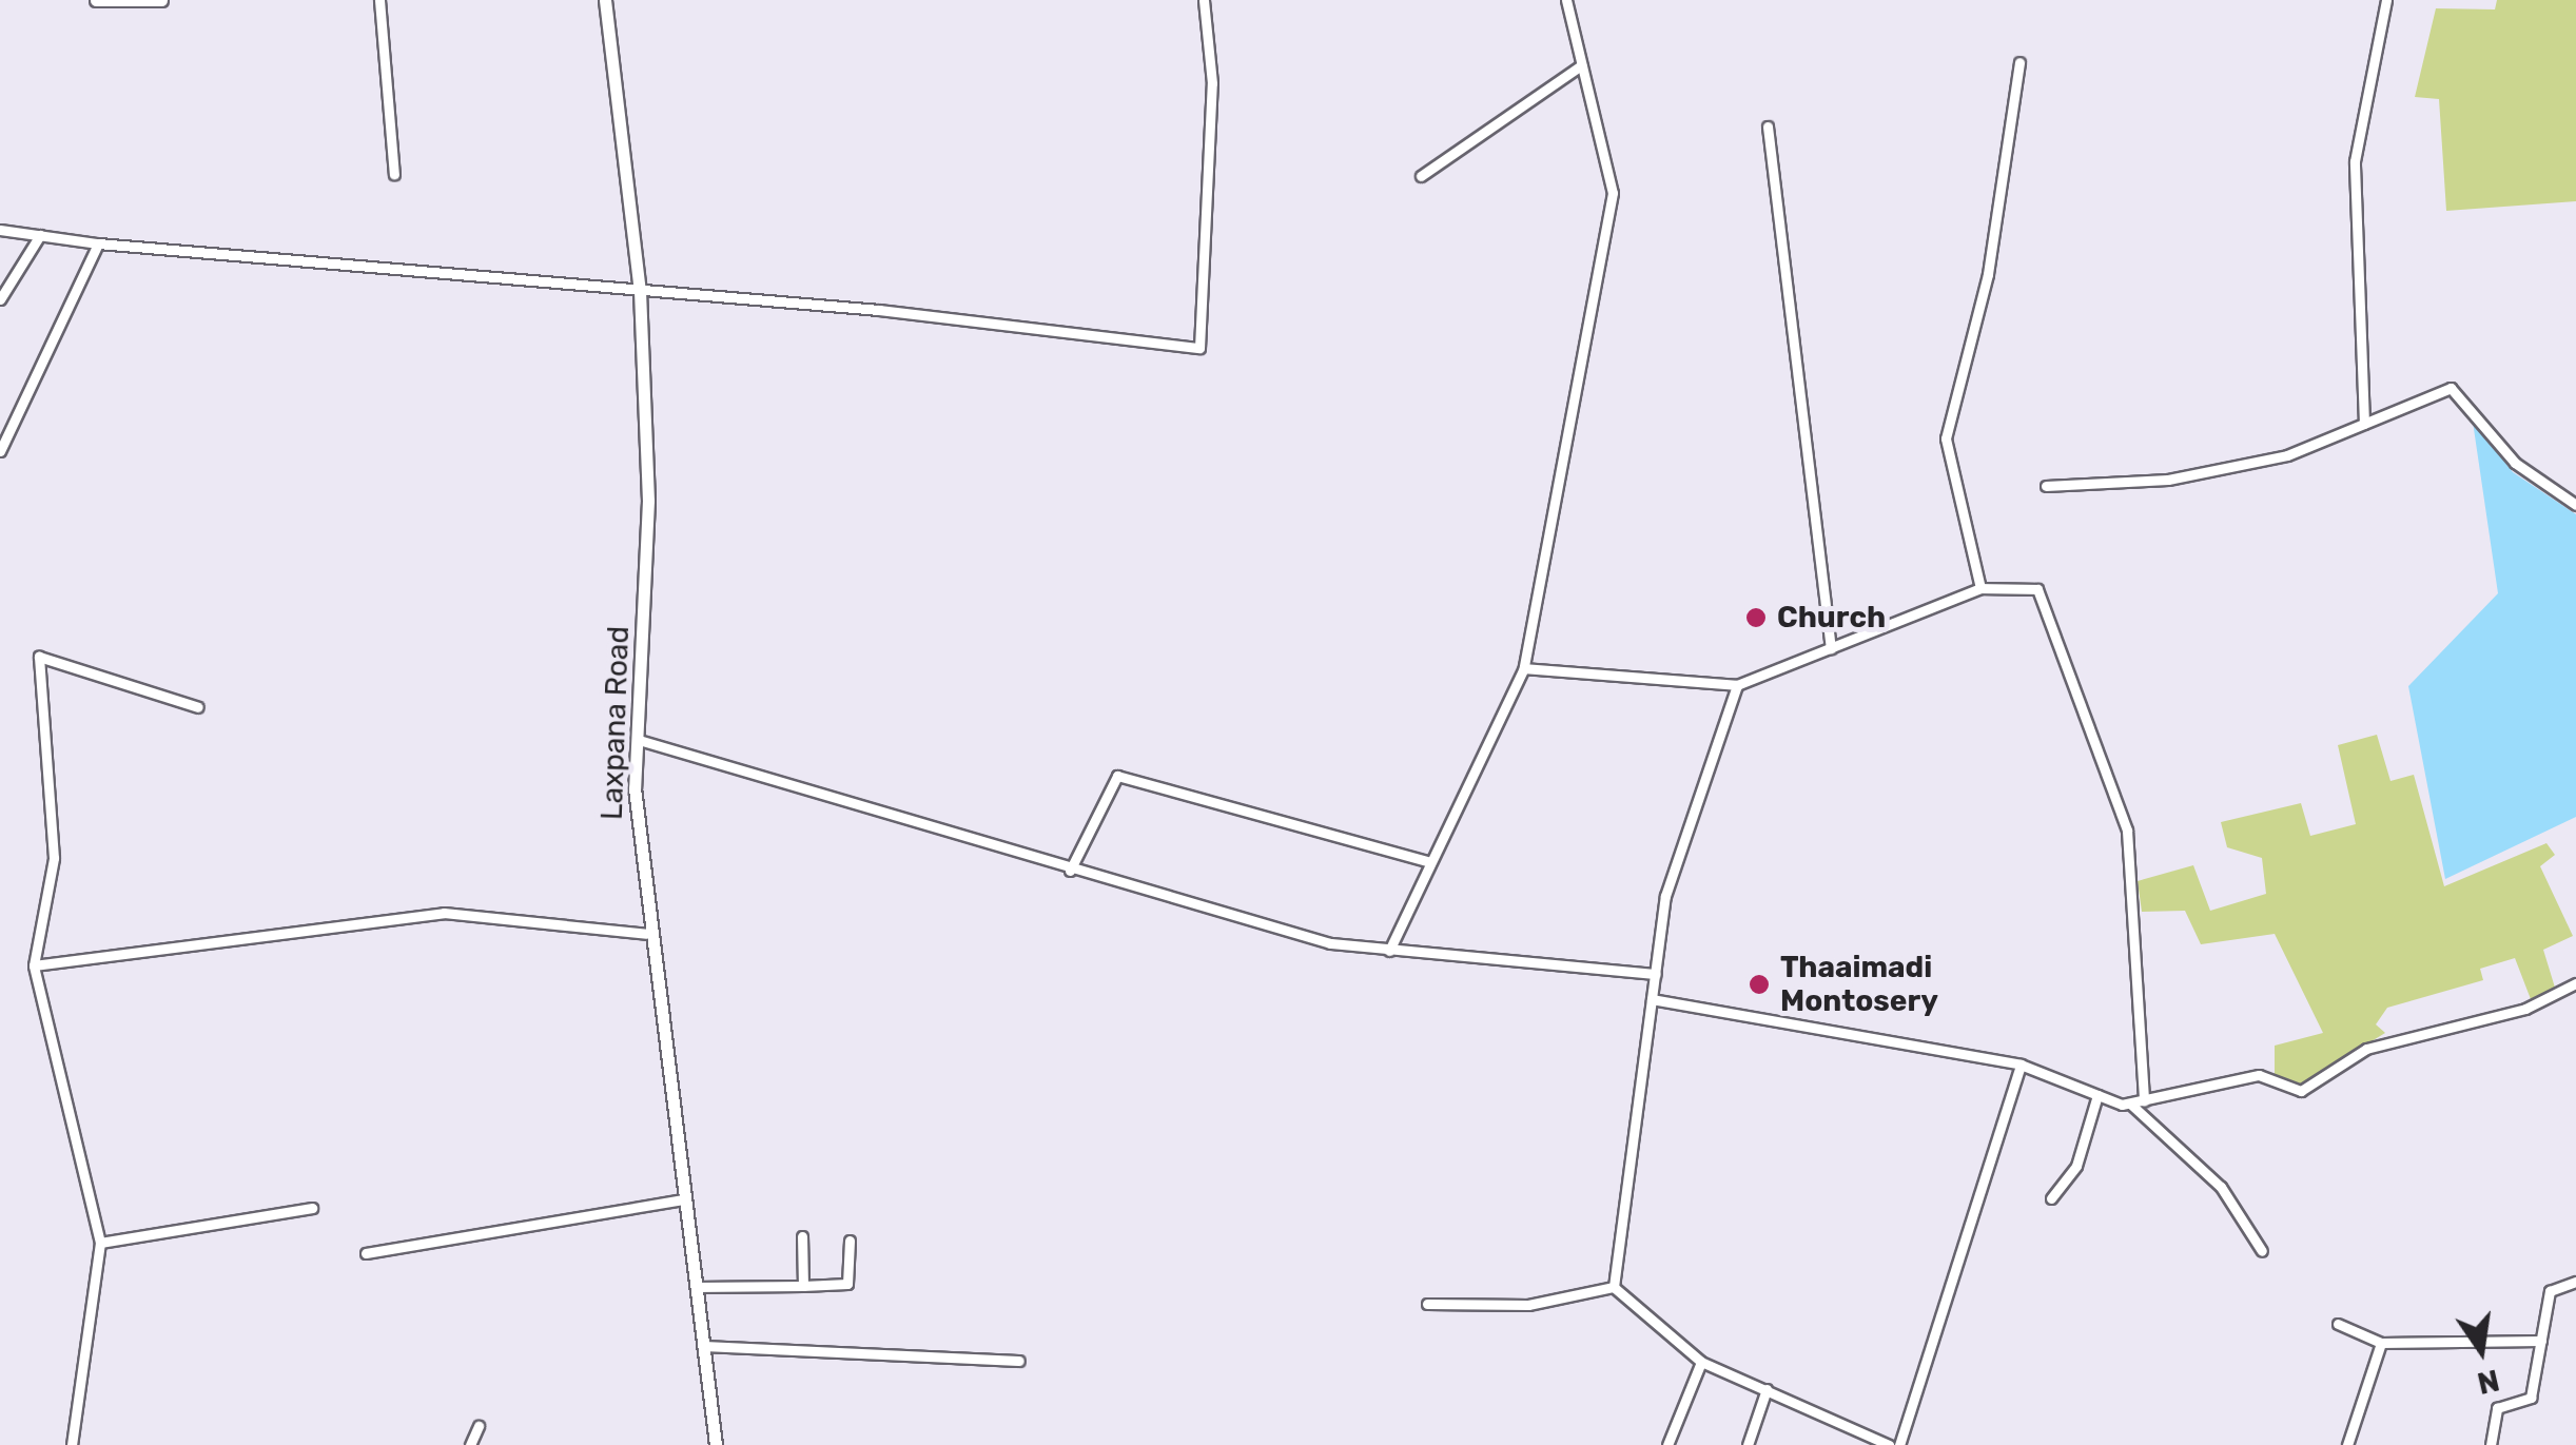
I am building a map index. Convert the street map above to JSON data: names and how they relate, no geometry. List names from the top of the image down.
{
  "streets": {
    "street": ["Laxpana Road"]
  },
  "places": ["Church", "Thaaimadi Montosery"],
  "north": "bottom"
}
